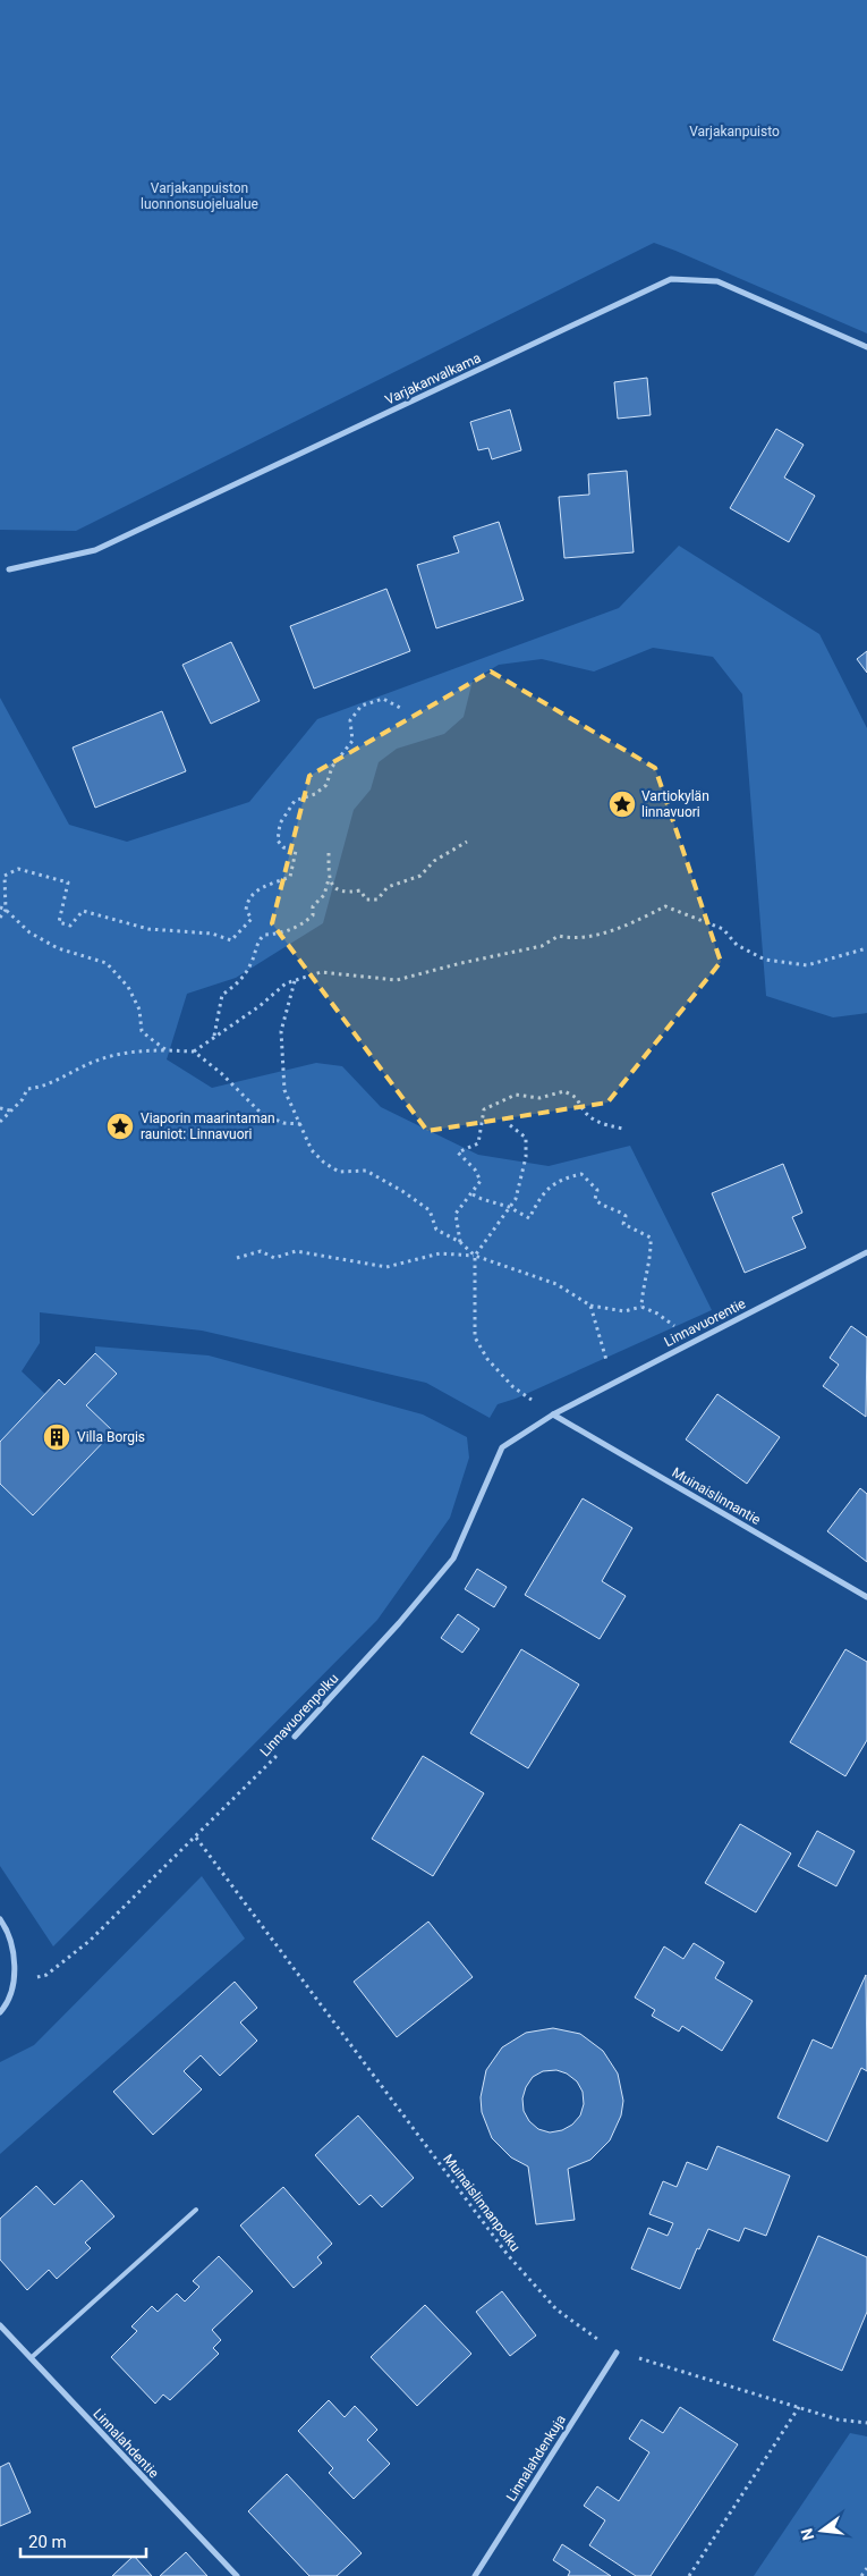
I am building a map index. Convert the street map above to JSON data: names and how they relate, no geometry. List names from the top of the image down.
{
  "streets": {
    "street": [
      "Varjakanvalkama",
      "Linnavuorentie",
      "Muinaislinnantie",
      "Linnavuorenpolku",
      "Linnalahdentie",
      "Linnalahdenkuja"
    ],
    "path": ["Muinaislinnanpolku"]
  },
  "crossings": [
    ["Linnavuorentie", "Muinaislinnantie"],
    ["Linnavuorentie", "Linnavuorenpolku"],
    ["Muinaislinnantie", "Linnavuorenpolku"],
    ["Linnavuorenpolku", "Muinaislinnanpolku"],
    ["Muinaislinnanpolku", "Linnalahdenkuja"]
  ],
  "parks": ["Varjakanpuisto", "Varjakanpuiston luonnonsuojelualue"],
  "places": {
    "place": ["Vartiokylän linnavuori", "Viaporin maarintaman rauniot: Linnavuori"],
    "building": ["Villa Borgis"]
  },
  "scale_bar": "20 m",
  "north": "left"
}
